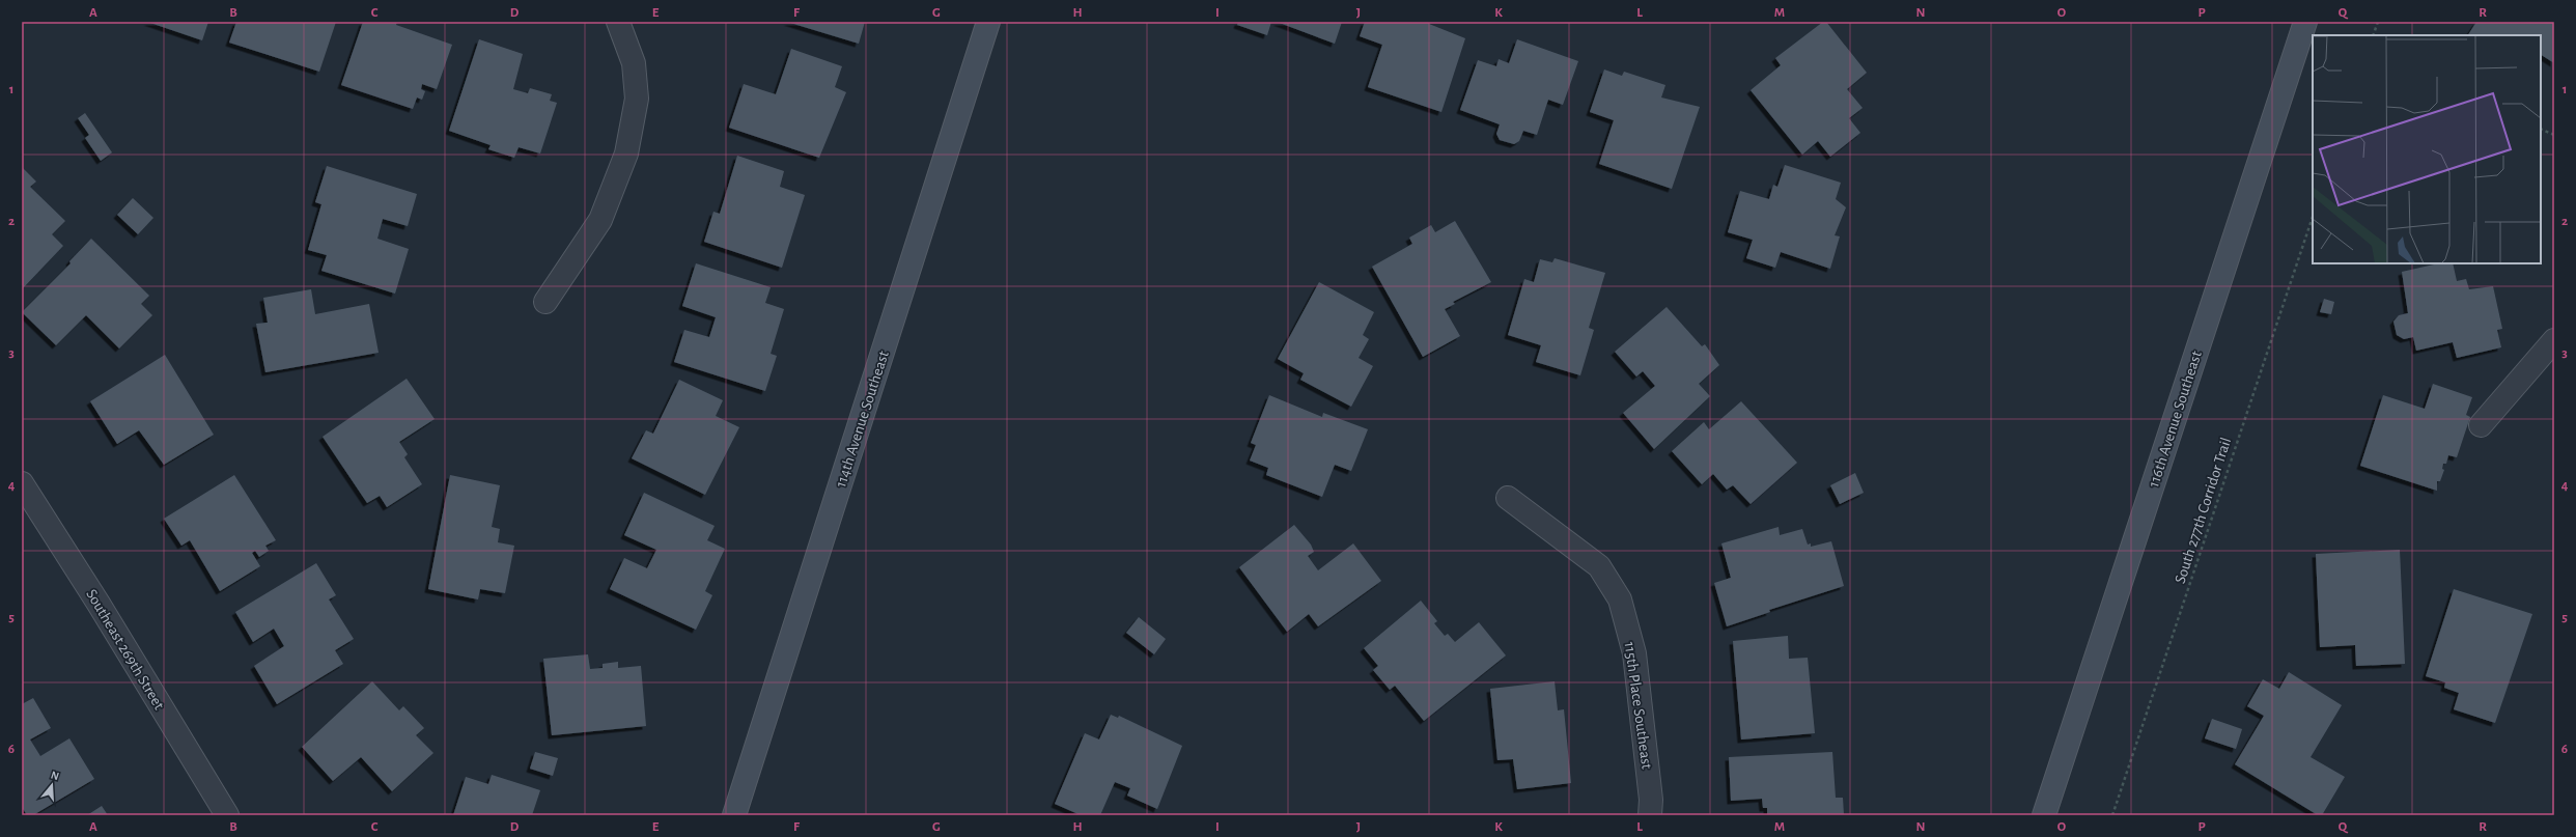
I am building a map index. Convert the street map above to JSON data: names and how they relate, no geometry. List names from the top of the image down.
{
  "streets": {
    "street": [
      "114th Avenue Southeast",
      "116th Avenue Southeast",
      "Southeast 269th Street",
      "115th Place Southeast"
    ],
    "path": ["South 277th Corridor Trail"]
  },
  "north": "top",
  "grid": {
    "columns": [
      "A",
      "B",
      "C",
      "D",
      "E",
      "F",
      "G",
      "H",
      "I",
      "J",
      "K",
      "L",
      "M",
      "N",
      "O",
      "P",
      "Q",
      "R"
    ],
    "rows": [
      "1",
      "2",
      "3",
      "4",
      "5",
      "6"
    ]
  }
}
